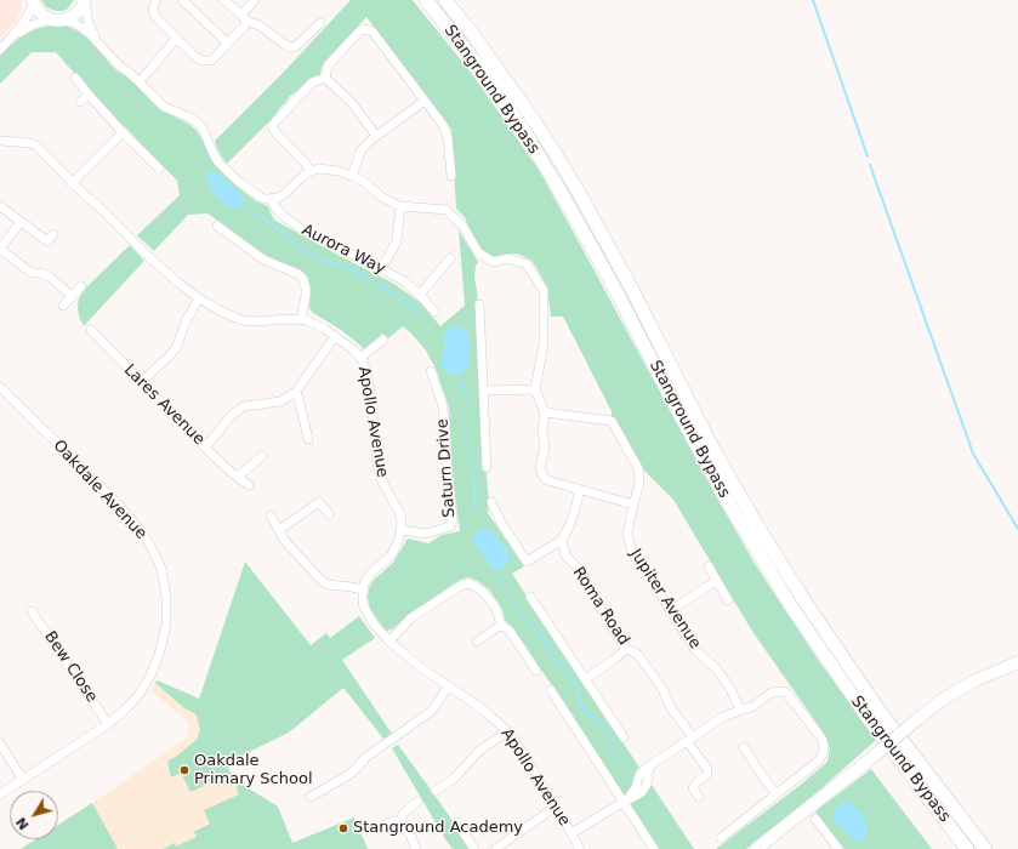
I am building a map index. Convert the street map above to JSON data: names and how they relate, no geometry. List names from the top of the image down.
{
  "streets": {
    "main road": ["Stanground Bypass"],
    "street": [
      "Aurora Way",
      "Lares Avenue",
      "Apollo Avenue",
      "Saturn Drive",
      "Oakdale Avenue",
      "Jupiter Avenue",
      "Roma Road",
      "Bew Close"
    ]
  },
  "crossings": [
    ["Apollo Avenue", "Saturn Drive"],
    ["Oakdale Avenue", "Bew Close"]
  ],
  "places": ["Oakdale Primary School", "Stanground Academy"],
  "north": "bottom left"
}
